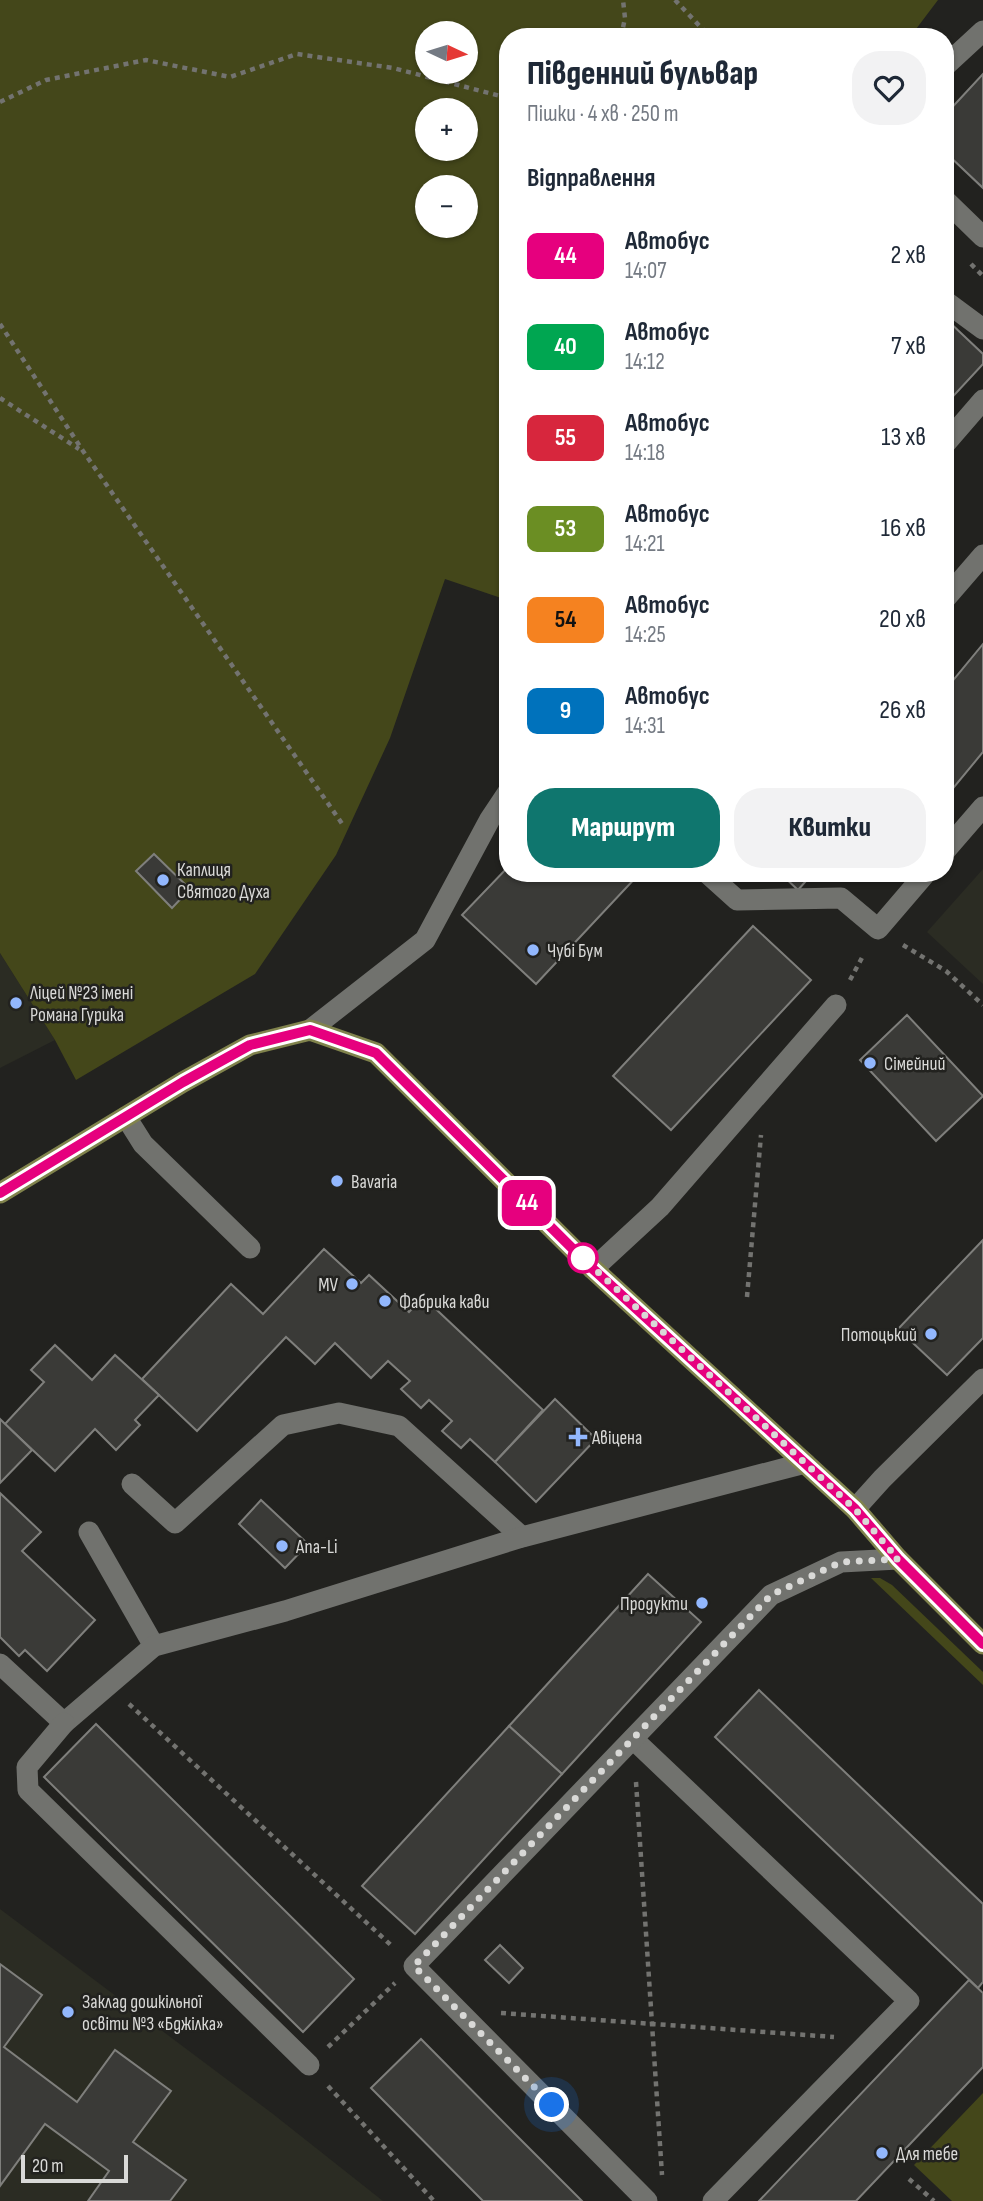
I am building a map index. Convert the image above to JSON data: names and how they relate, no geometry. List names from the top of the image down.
{
  "places": {
    "other": [
      "Каплиця Святого Духа",
      "Чубі Бум",
      "Ліцей №23 імені Романа Гурика",
      "Сімейний",
      "Bavaria",
      "MV",
      "Фабрика кави",
      "Потоцький",
      "Ana-Li",
      "Продукти",
      "Заклад дошкільної освіти №3 «Бджілка»",
      "Для тебе"
    ],
    "health": ["Авіцена"]
  },
  "lines": ["bus line 44"],
  "scale_bar": "20 m",
  "north": "right",
  "page": {
    "on_map": "44",
    "map_buttons": ["+", "−"],
    "heading": [
      ["Південний бульвар", "Пішки · 4 хв · 250 m"],
      "Відправлення"
    ],
    "list": [
      {
        "mark": "44",
        "name": "Автобус",
        "note": "14:07",
        "value": "2 хв"
      },
      {
        "mark": "40",
        "name": "Автобус",
        "note": "14:12",
        "value": "7 хв"
      },
      {
        "mark": "55",
        "name": "Автобус",
        "note": "14:18",
        "value": "13 хв"
      },
      {
        "mark": "53",
        "name": "Автобус",
        "note": "14:21",
        "value": "16 хв"
      },
      {
        "mark": "54",
        "name": "Автобус",
        "note": "14:25",
        "value": "20 хв"
      },
      {
        "mark": "9",
        "name": "Автобус",
        "note": "14:31",
        "value": "26 хв"
      }
    ],
    "buttons": ["Маршрут", "Квитки"],
    "scale": "20 m"
  }
}
